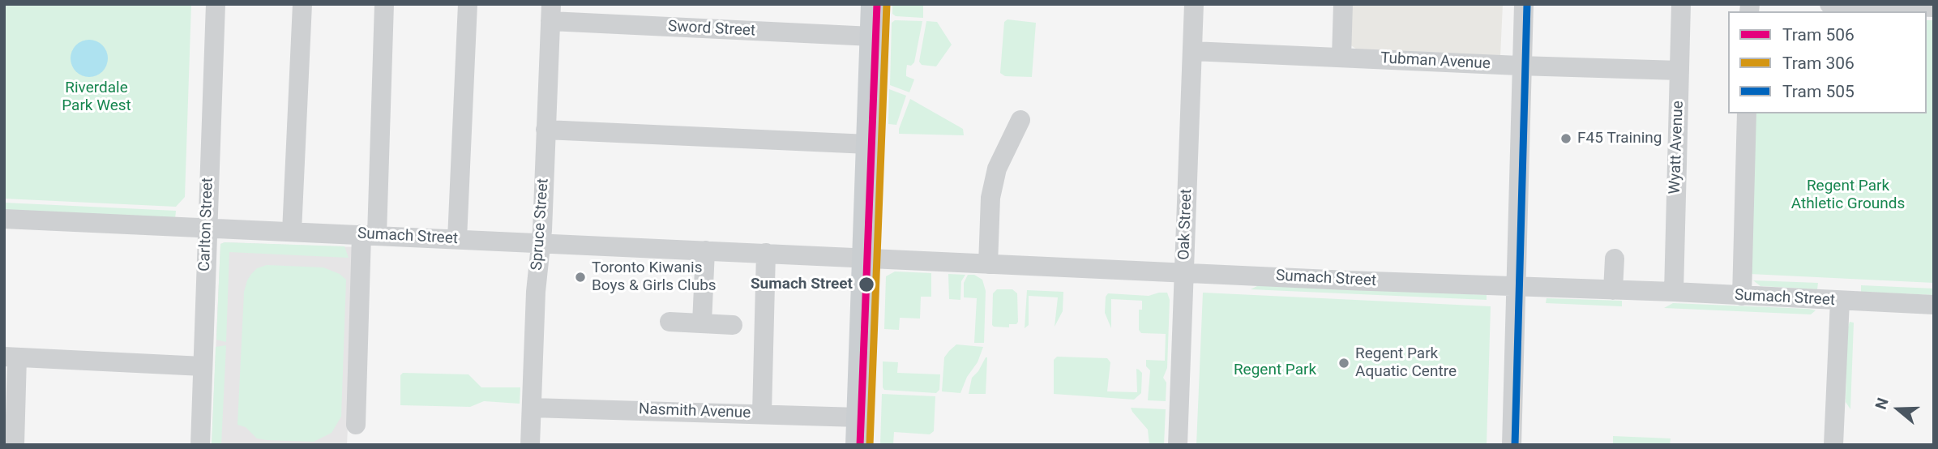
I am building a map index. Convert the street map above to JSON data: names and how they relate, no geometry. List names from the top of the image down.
{
  "streets": {
    "street": [
      "Sword Street",
      "Tubman Avenue",
      "Wyatt Avenue",
      "Carlton Street",
      "Spruce Street",
      "Oak Street",
      "Sumach Street",
      "Nasmith Avenue"
    ]
  },
  "crossings": [
    ["Sword Street", "Spruce Street"],
    ["Tubman Avenue", "Wyatt Avenue"],
    ["Tubman Avenue", "Oak Street"],
    ["Wyatt Avenue", "Sumach Street"],
    ["Carlton Street", "Sumach Street"],
    ["Spruce Street", "Sumach Street"],
    ["Spruce Street", "Nasmith Avenue"],
    ["Oak Street", "Sumach Street"]
  ],
  "parks": ["Riverdale Park West", "Regent Park Athletic Grounds", "Regent Park"],
  "places": [
    "F45 Training",
    "Toronto Kiwanis Boys & Girls Clubs",
    "Sumach Street",
    "Regent Park Aquatic Centre"
  ],
  "lines": ["tram line 506", "tram line 306", "tram line 505"],
  "legend": ["Tram 506", "Tram 306", "Tram 505"],
  "north": "left"
}
